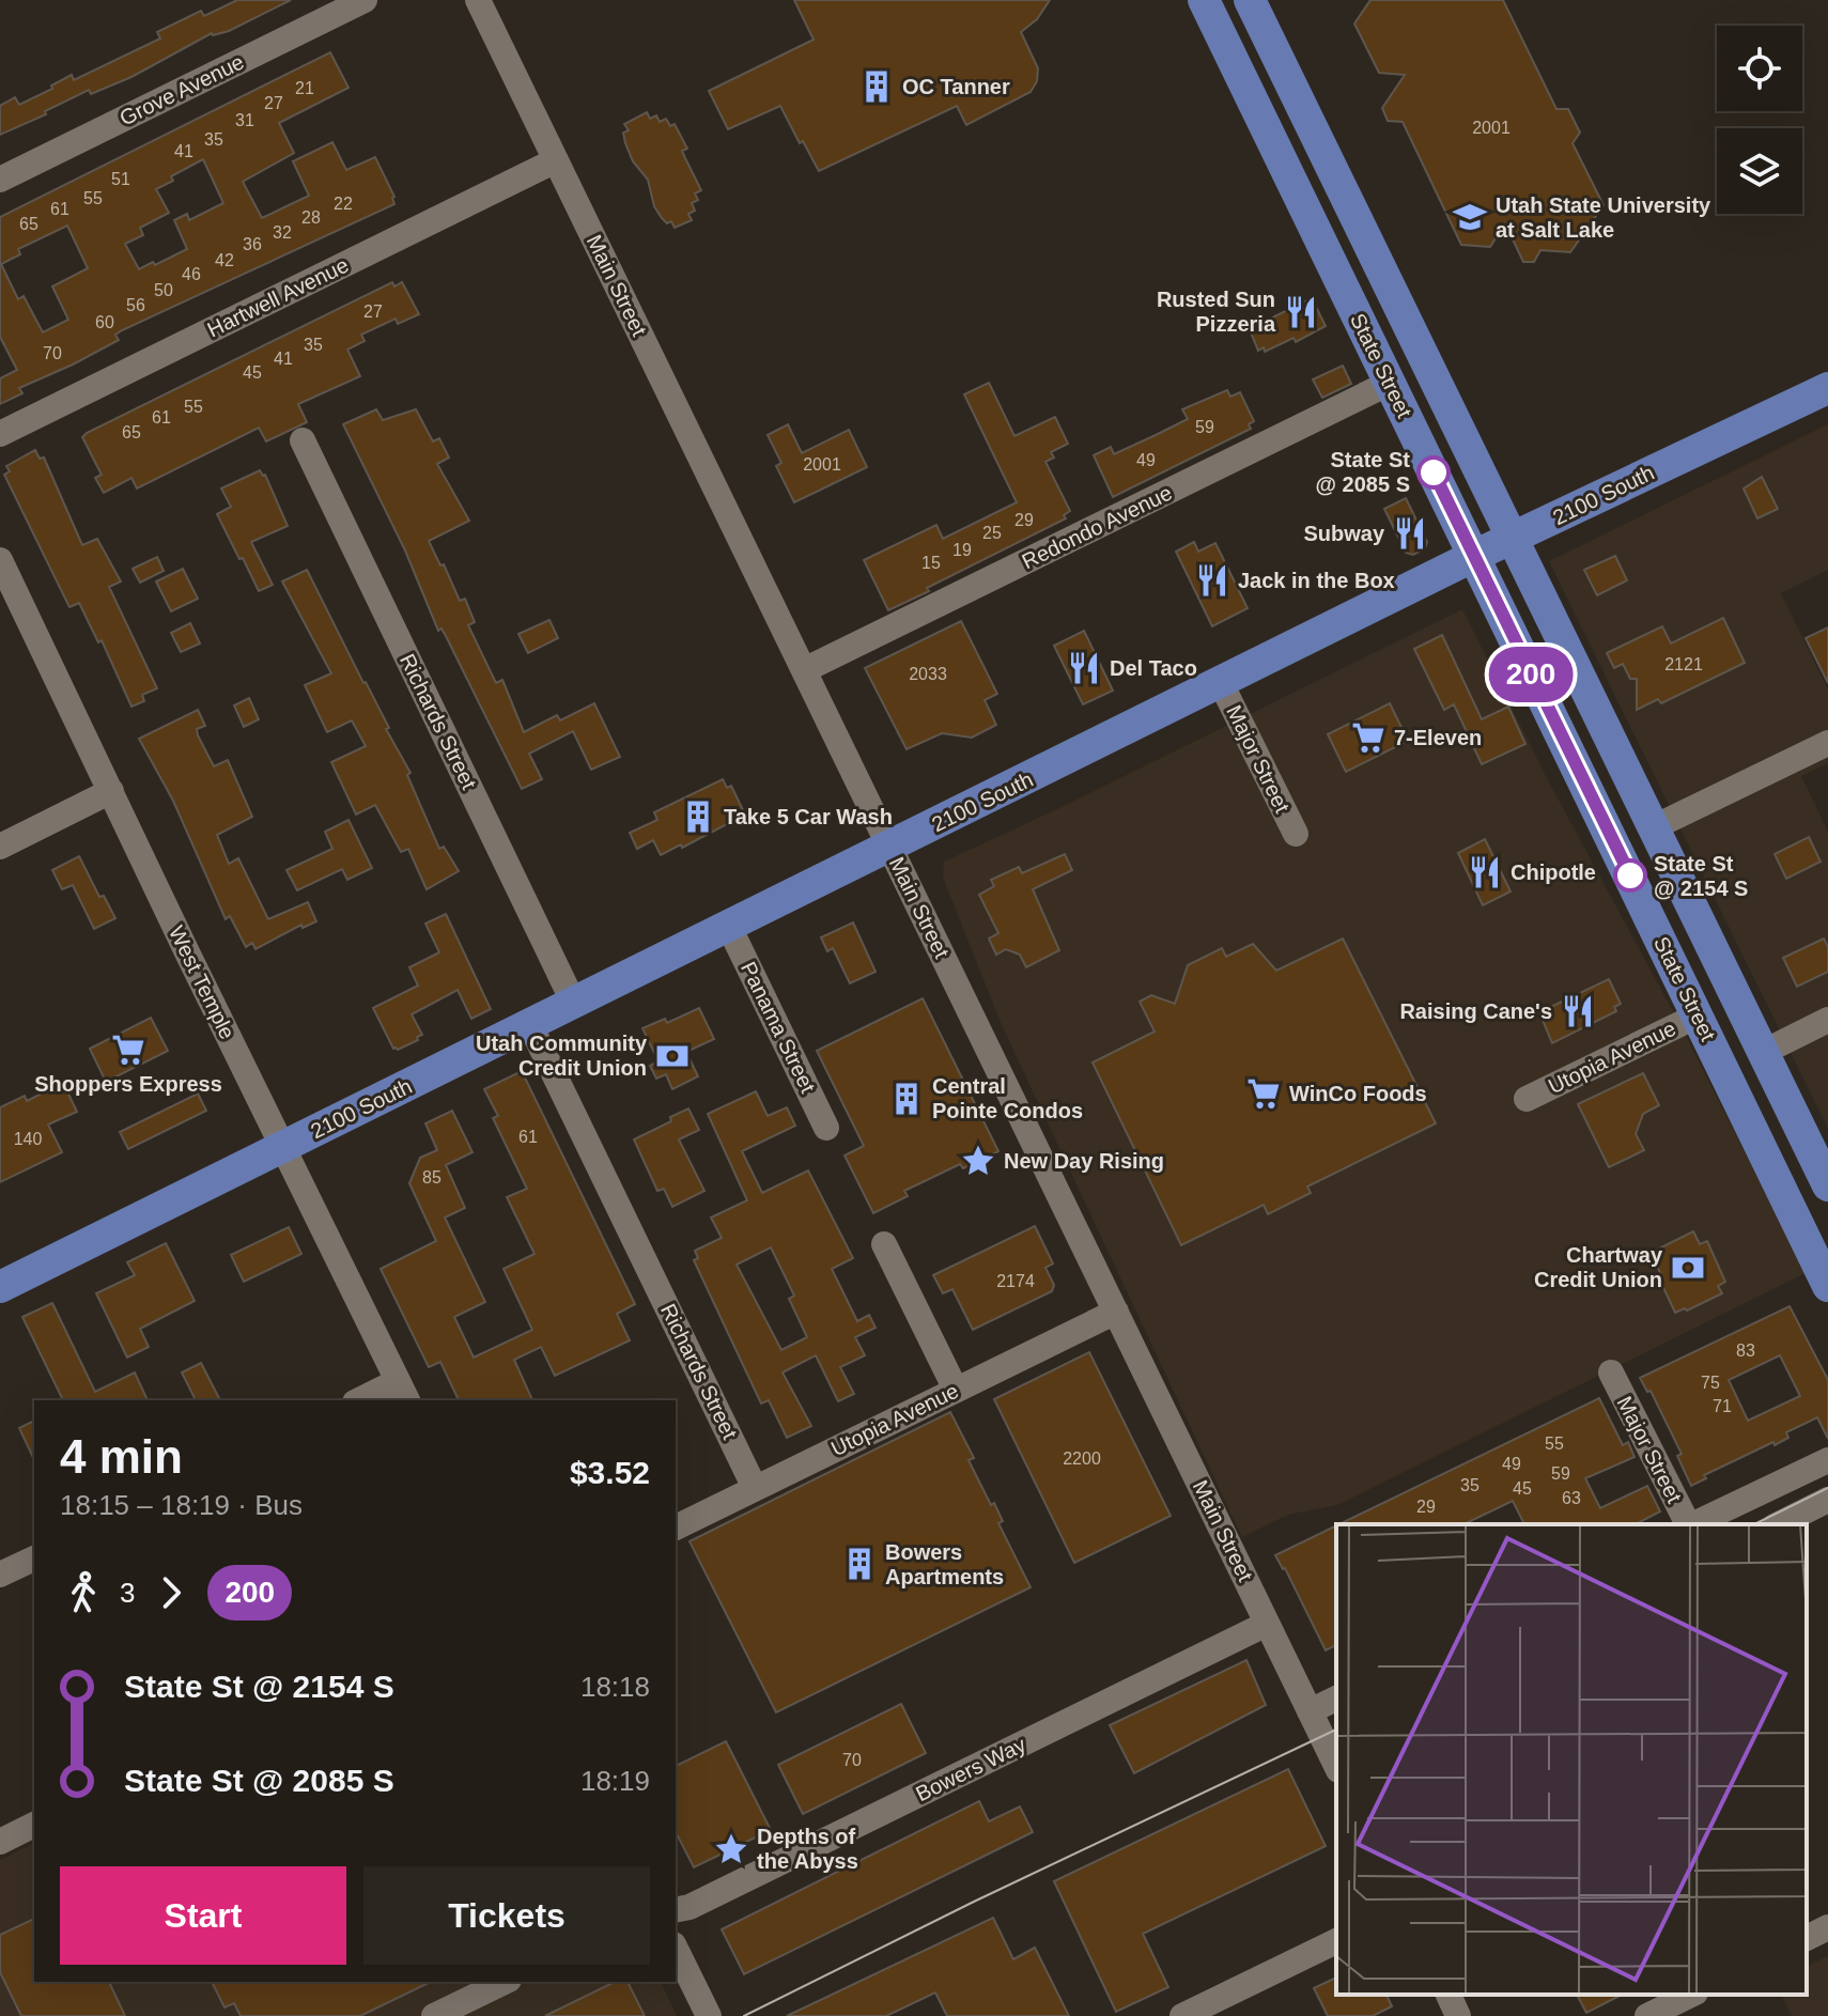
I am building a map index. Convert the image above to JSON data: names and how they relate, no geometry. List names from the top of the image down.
{
  "streets": {
    "main road": ["State Street", "2100 South"],
    "street": [
      "Grove Avenue",
      "Main Street",
      "Hartwell Avenue",
      "Redondo Avenue",
      "Richards Street",
      "Major Street",
      "West Temple",
      "Panama Street",
      "Utopia Avenue",
      "Bowers Way"
    ]
  },
  "crossings": [
    ["Main Street", "Hartwell Avenue"],
    ["Main Street", "2100 South"],
    ["Main Street", "Redondo Avenue"],
    ["Main Street", "Utopia Avenue"],
    ["Main Street", "Bowers Way"],
    ["State Street", "2100 South"],
    ["State Street", "Redondo Avenue"],
    ["State Street", "Utopia Avenue"],
    ["2100 South", "Richards Street"],
    ["2100 South", "Major Street"],
    ["2100 South", "West Temple"],
    ["2100 South", "Panama Street"],
    ["Richards Street", "Utopia Avenue"]
  ],
  "places": {
    "building": [
      "OC Tanner",
      "Take 5 Car Wash",
      "Central Pointe Condos",
      "Bowers Apartments"
    ],
    "school or university": ["Utah State University at Salt Lake"],
    "restaurant": [
      "Rusted Sun Pizzeria",
      "Subway",
      "Jack in the Box",
      "Del Taco",
      "Chipotle",
      "Raising Cane's"
    ],
    "other": ["State St @ 2085 S", "State St @ 2154 S"],
    "supermarket": ["7-Eleven", "Shoppers Express", "WinCo Foods"],
    "bank": ["Utah Community Credit Union", "Chartway Credit Union"],
    "place": ["New Day Rising", "Depths of the Abyss"]
  },
  "lines": ["bus line 200"],
  "house_numbers": [
    "21",
    "27",
    "31",
    "2001",
    "35",
    "41",
    "51",
    "55",
    "22",
    "61",
    "28",
    "65",
    "32",
    "36",
    "42",
    "46",
    "50",
    "56",
    "27",
    "60",
    "35",
    "70",
    "41",
    "45",
    "55",
    "61",
    "59",
    "65",
    "49",
    "2001",
    "29",
    "25",
    "19",
    "15",
    "2121",
    "2033",
    "61",
    "140",
    "85",
    "2174",
    "83",
    "75",
    "71",
    "55",
    "2200",
    "49",
    "59",
    "35",
    "45",
    "63",
    "29",
    "70"
  ],
  "page": {
    "on_map": "200",
    "heading": ["4 min", "18:15 – 18:19 · Bus", "$3.52"],
    "legs": ["3", "200"],
    "list": [
      {
        "name": "State St @ 2154 S",
        "value": "18:18"
      },
      {
        "name": "State St @ 2085 S",
        "value": "18:19"
      }
    ],
    "buttons": ["Start", "Tickets"]
  }
}
